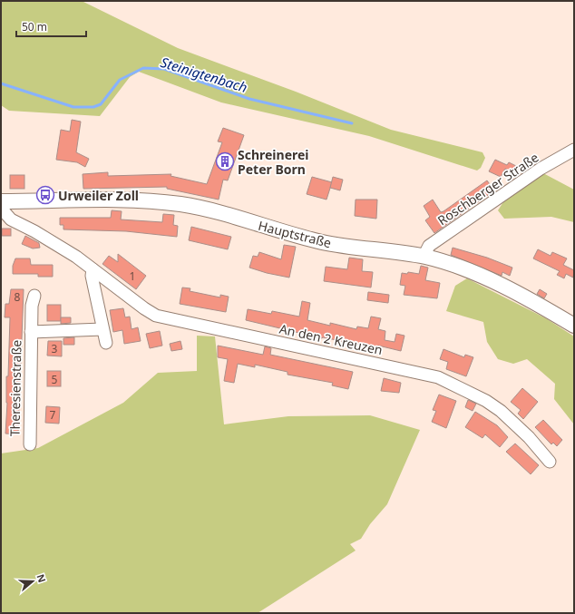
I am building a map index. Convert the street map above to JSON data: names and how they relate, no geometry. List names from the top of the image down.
{
  "streets": {
    "main road": ["Hauptstraße"],
    "street": ["Roschberger Straße", "An den 2 Kreuzen", "Theresienstraße"]
  },
  "crossings": [
    ["Roschberger Straße", "Hauptstraße"]
  ],
  "water": ["Steinigtenbach"],
  "places": {
    "building": ["Schreinerei Peter Born"],
    "bus stop": ["Urweiler Zoll"]
  },
  "house_numbers": [
    "1",
    "8",
    "3",
    "5",
    "7"
  ],
  "scale_bar": "50 m",
  "north": "right"
}
